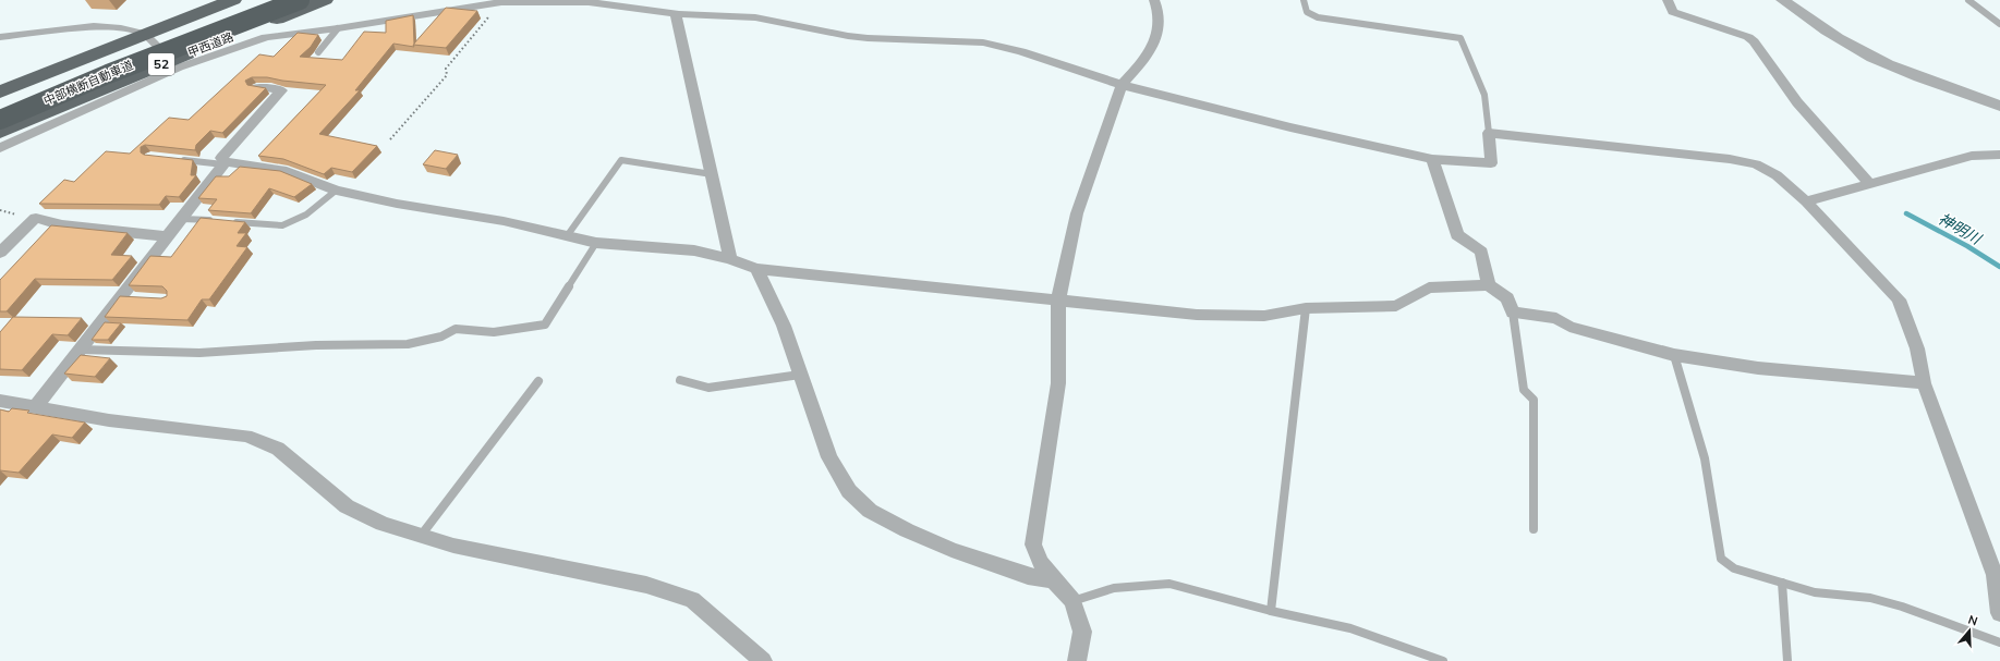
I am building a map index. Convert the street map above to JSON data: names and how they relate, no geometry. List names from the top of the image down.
{
  "streets": {
    "highway": ["甲西道路", "52", "中部横断自動車道"]
  },
  "water": ["神明川"],
  "north": "top"
}
